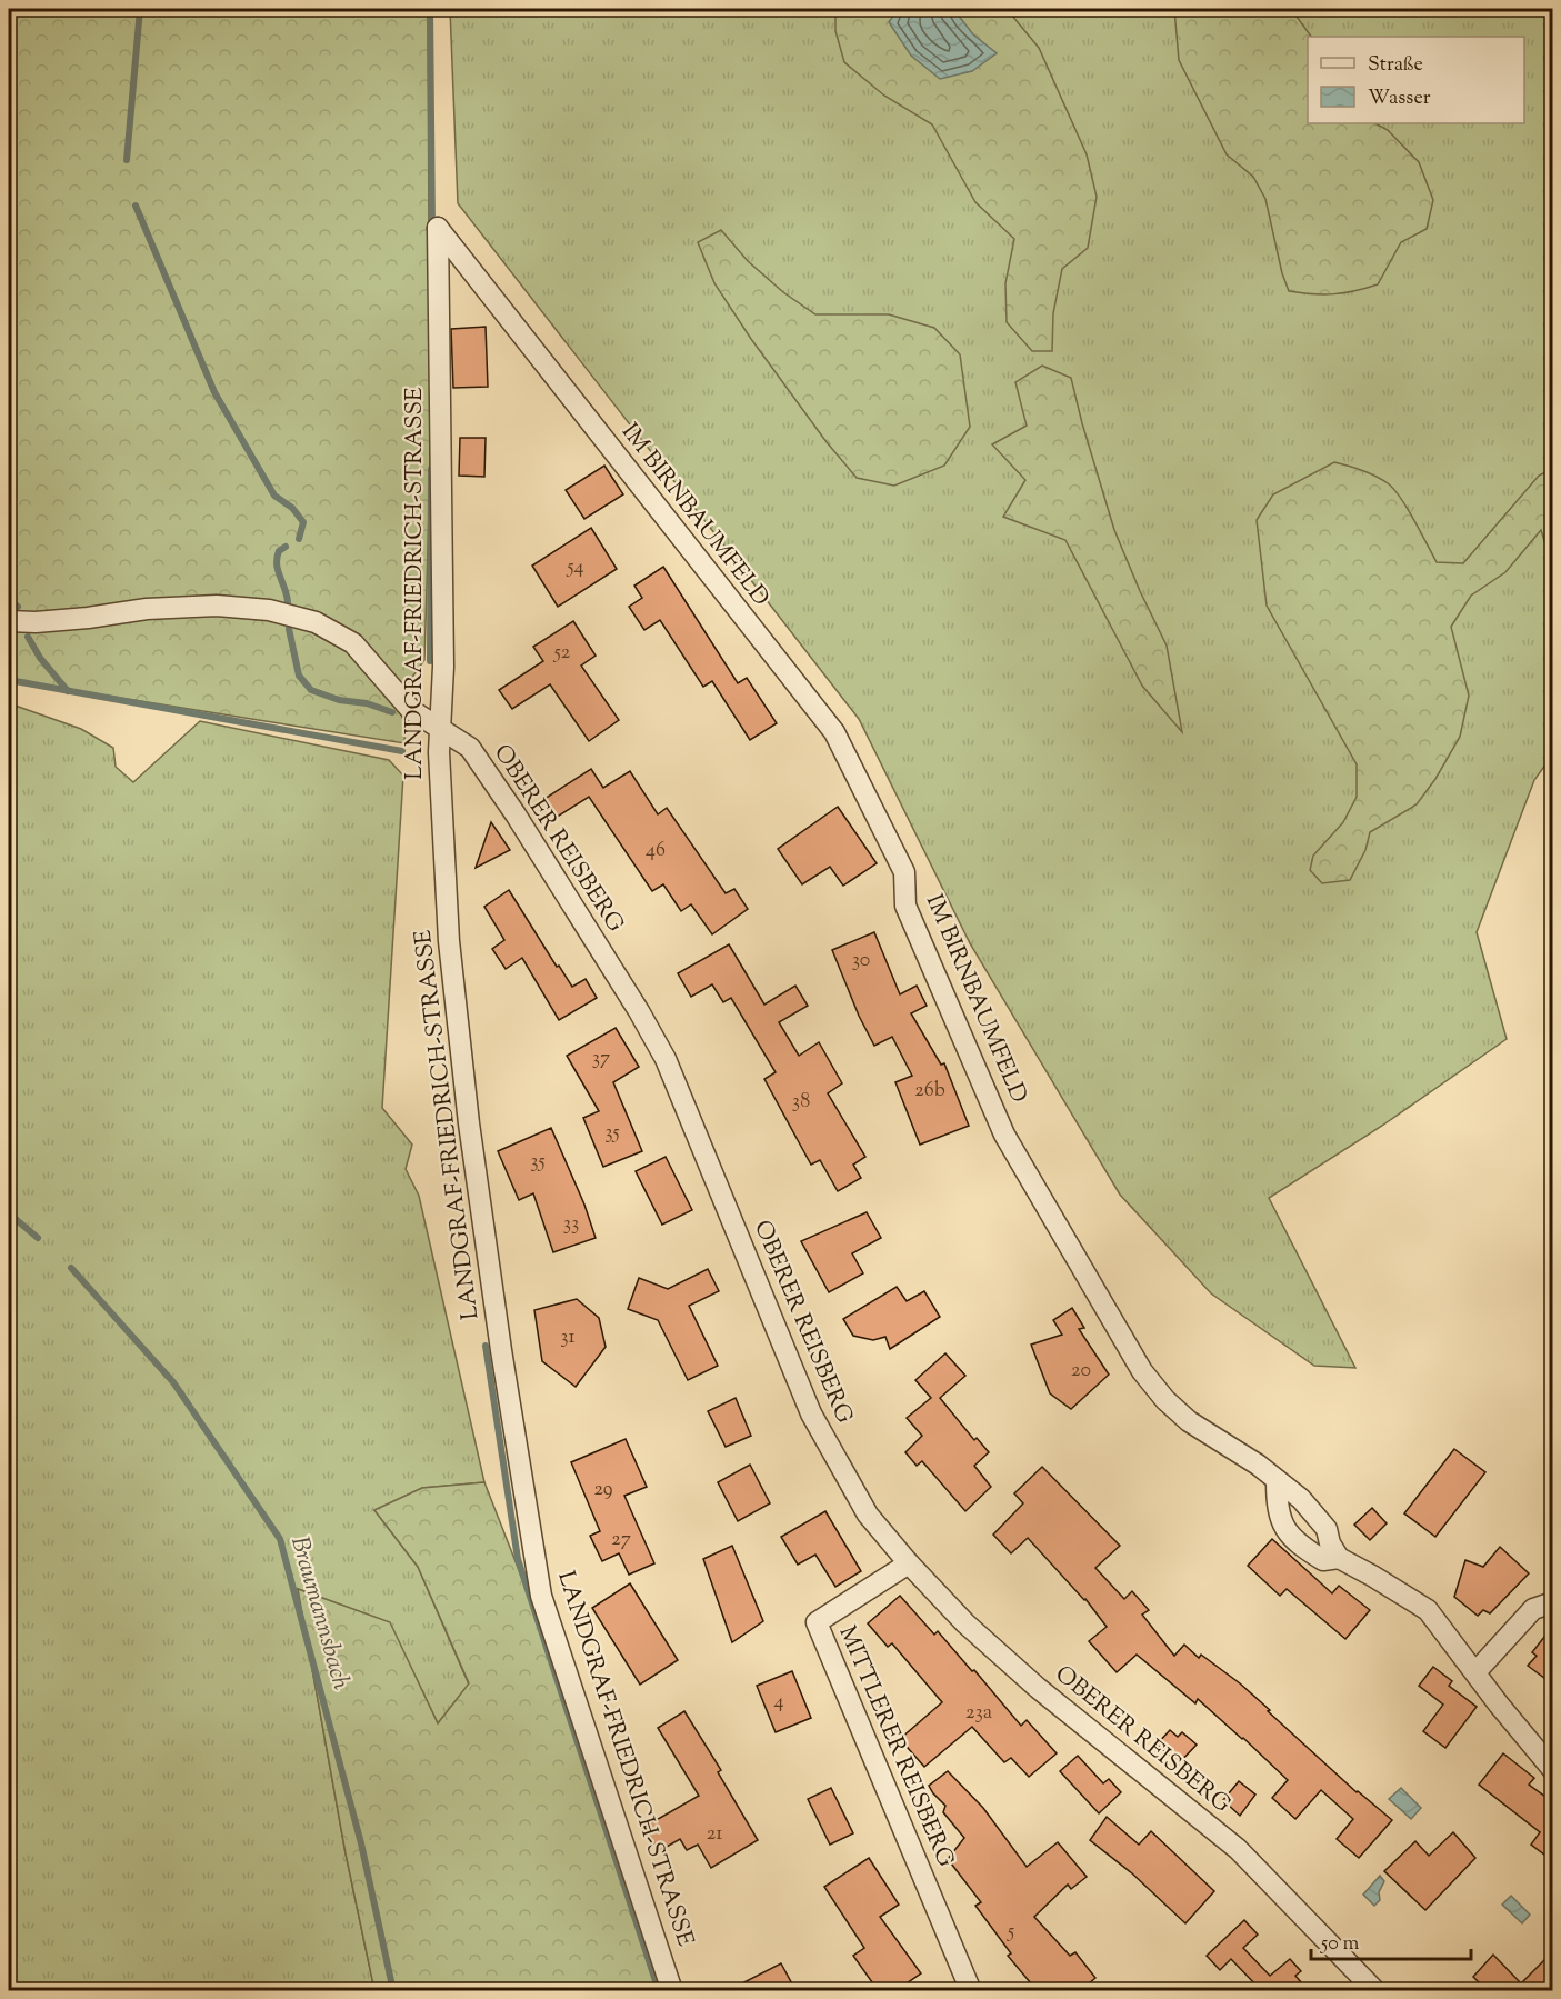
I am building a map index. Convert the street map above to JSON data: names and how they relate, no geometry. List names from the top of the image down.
{
  "streets": {
    "street": [
      "IM BIRNBAUMFELD",
      "LANDGRAF-FRIEDRICH-STRASSE",
      "OBERER REISBERG",
      "MITTLERER REISBERG"
    ]
  },
  "crossings": [
    ["IM BIRNBAUMFELD", "LANDGRAF-FRIEDRICH-STRASSE"],
    ["LANDGRAF-FRIEDRICH-STRASSE", "OBERER REISBERG"],
    ["OBERER REISBERG", "MITTLERER REISBERG"]
  ],
  "water": ["Braumannsbach"],
  "house_numbers": [
    "54",
    "52",
    "46",
    "30",
    "37",
    "26b",
    "38",
    "35",
    "35",
    "33",
    "31",
    "20",
    "29",
    "27",
    "4",
    "23a",
    "21",
    "5"
  ],
  "legend": ["Straße", "Wasser"],
  "scale_bar": "50 m"
}
